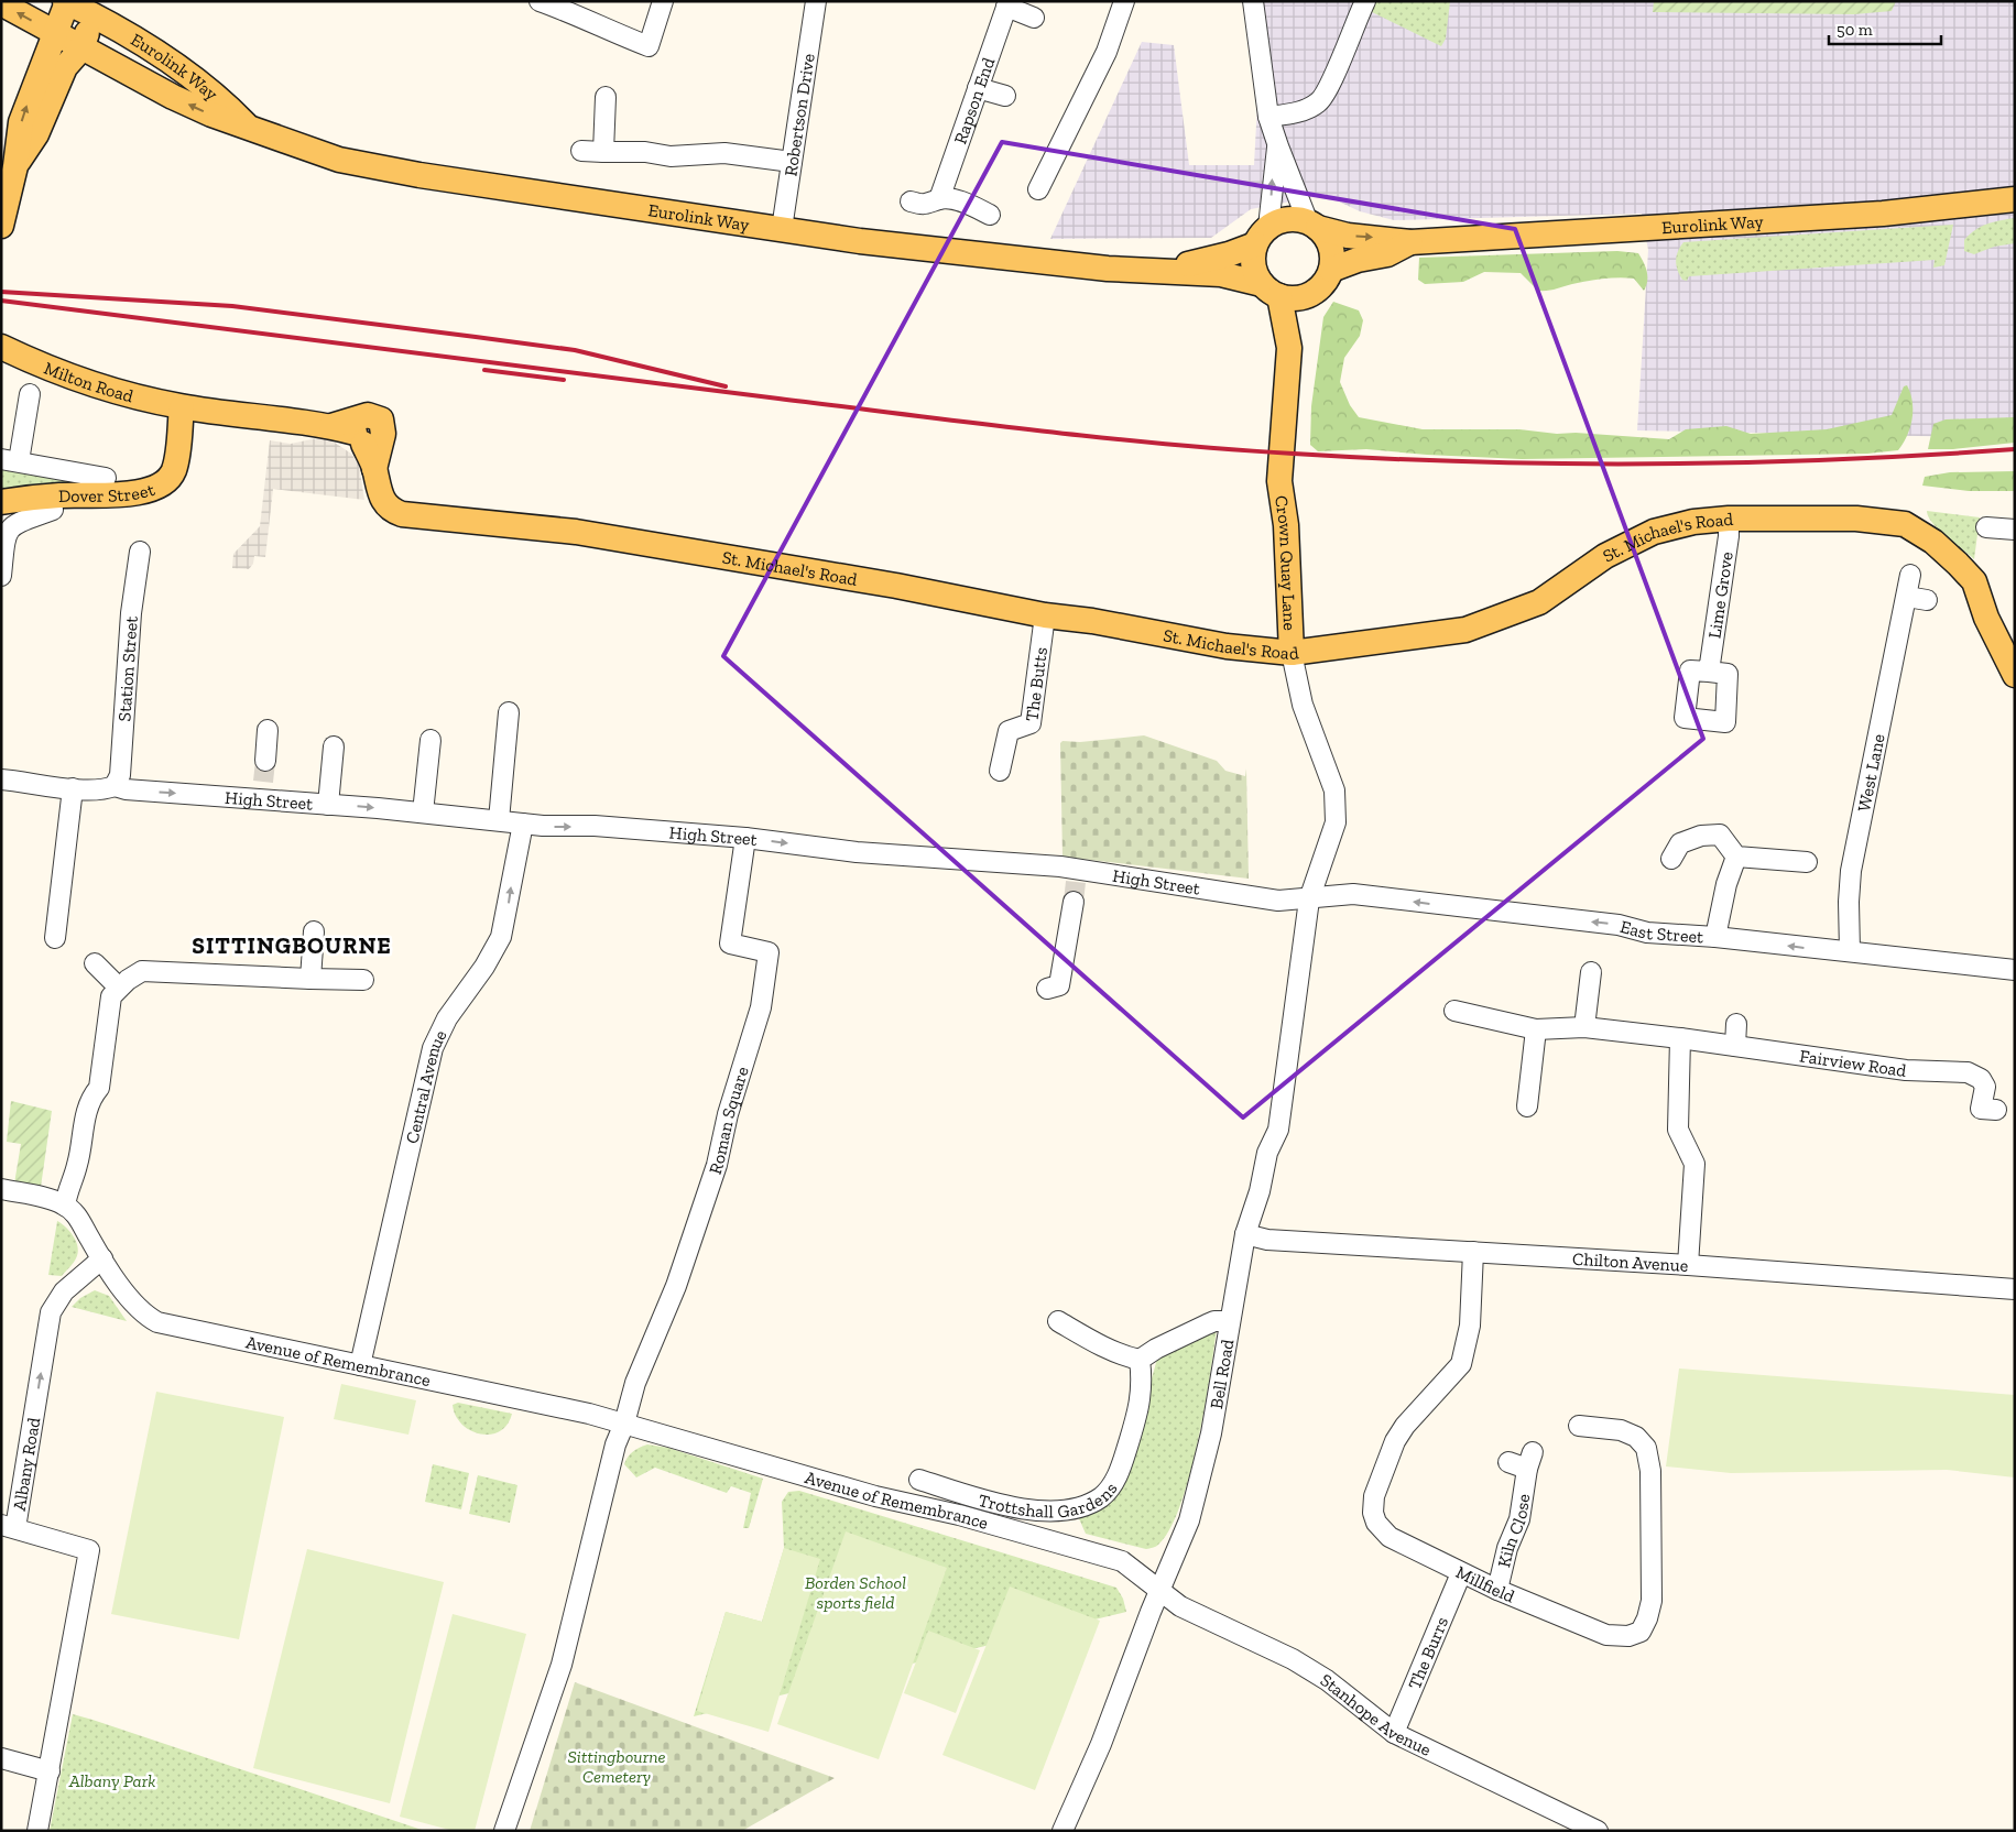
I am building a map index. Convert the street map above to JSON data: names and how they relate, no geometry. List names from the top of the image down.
{
  "streets": {
    "main road": [
      "Eurolink Way",
      "Milton Road",
      "Dover Street",
      "St. Michael's Road",
      "Crown Quay Lane"
    ],
    "street": [
      "Rapson End",
      "Robertson Drive",
      "Lime Grove",
      "Station Street",
      "The Butts",
      "West Lane",
      "High Street",
      "East Street",
      "Fairview Road",
      "Central Avenue",
      "Roman Square",
      "Chilton Avenue",
      "Avenue of Remembrance",
      "Bell Road",
      "Albany Road",
      "Trottshall Gardens",
      "Kiln Close",
      "Millfield",
      "The Burrs",
      "Stanhope Avenue"
    ]
  },
  "crossings": [
    ["Eurolink Way", "Robertson Drive"],
    ["Eurolink Way", "Crown Quay Lane"],
    ["Milton Road", "Dover Street"],
    ["Milton Road", "St. Michael's Road"],
    ["Dover Street", "St. Michael's Road"],
    ["St. Michael's Road", "Crown Quay Lane"],
    ["St. Michael's Road", "Lime Grove"],
    ["St. Michael's Road", "The Butts"],
    ["Crown Quay Lane", "High Street"],
    ["Crown Quay Lane", "East Street"],
    ["Crown Quay Lane", "Bell Road"],
    ["Station Street", "High Street"],
    ["West Lane", "East Street"],
    ["High Street", "East Street"],
    ["High Street", "Central Avenue"],
    ["High Street", "Roman Square"],
    ["High Street", "Bell Road"],
    ["East Street", "Bell Road"],
    ["Central Avenue", "Avenue of Remembrance"],
    ["Roman Square", "Avenue of Remembrance"],
    ["Chilton Avenue", "Bell Road"],
    ["Chilton Avenue", "Millfield"],
    ["Avenue of Remembrance", "Bell Road"],
    ["Avenue of Remembrance", "Albany Road"],
    ["Avenue of Remembrance", "Stanhope Avenue"],
    ["Bell Road", "Stanhope Avenue"],
    ["Kiln Close", "Millfield"],
    ["Millfield", "The Burrs"],
    ["The Burrs", "Stanhope Avenue"]
  ],
  "one_way": [
    "High Street",
    "East Street",
    "Central Avenue",
    "Albany Road"
  ],
  "districts": ["SITTINGBOURNE"],
  "parks": ["Borden School sports field", "Sittingbourne Cemetery", "Albany Park"],
  "scale_bar": "50 m"
}
